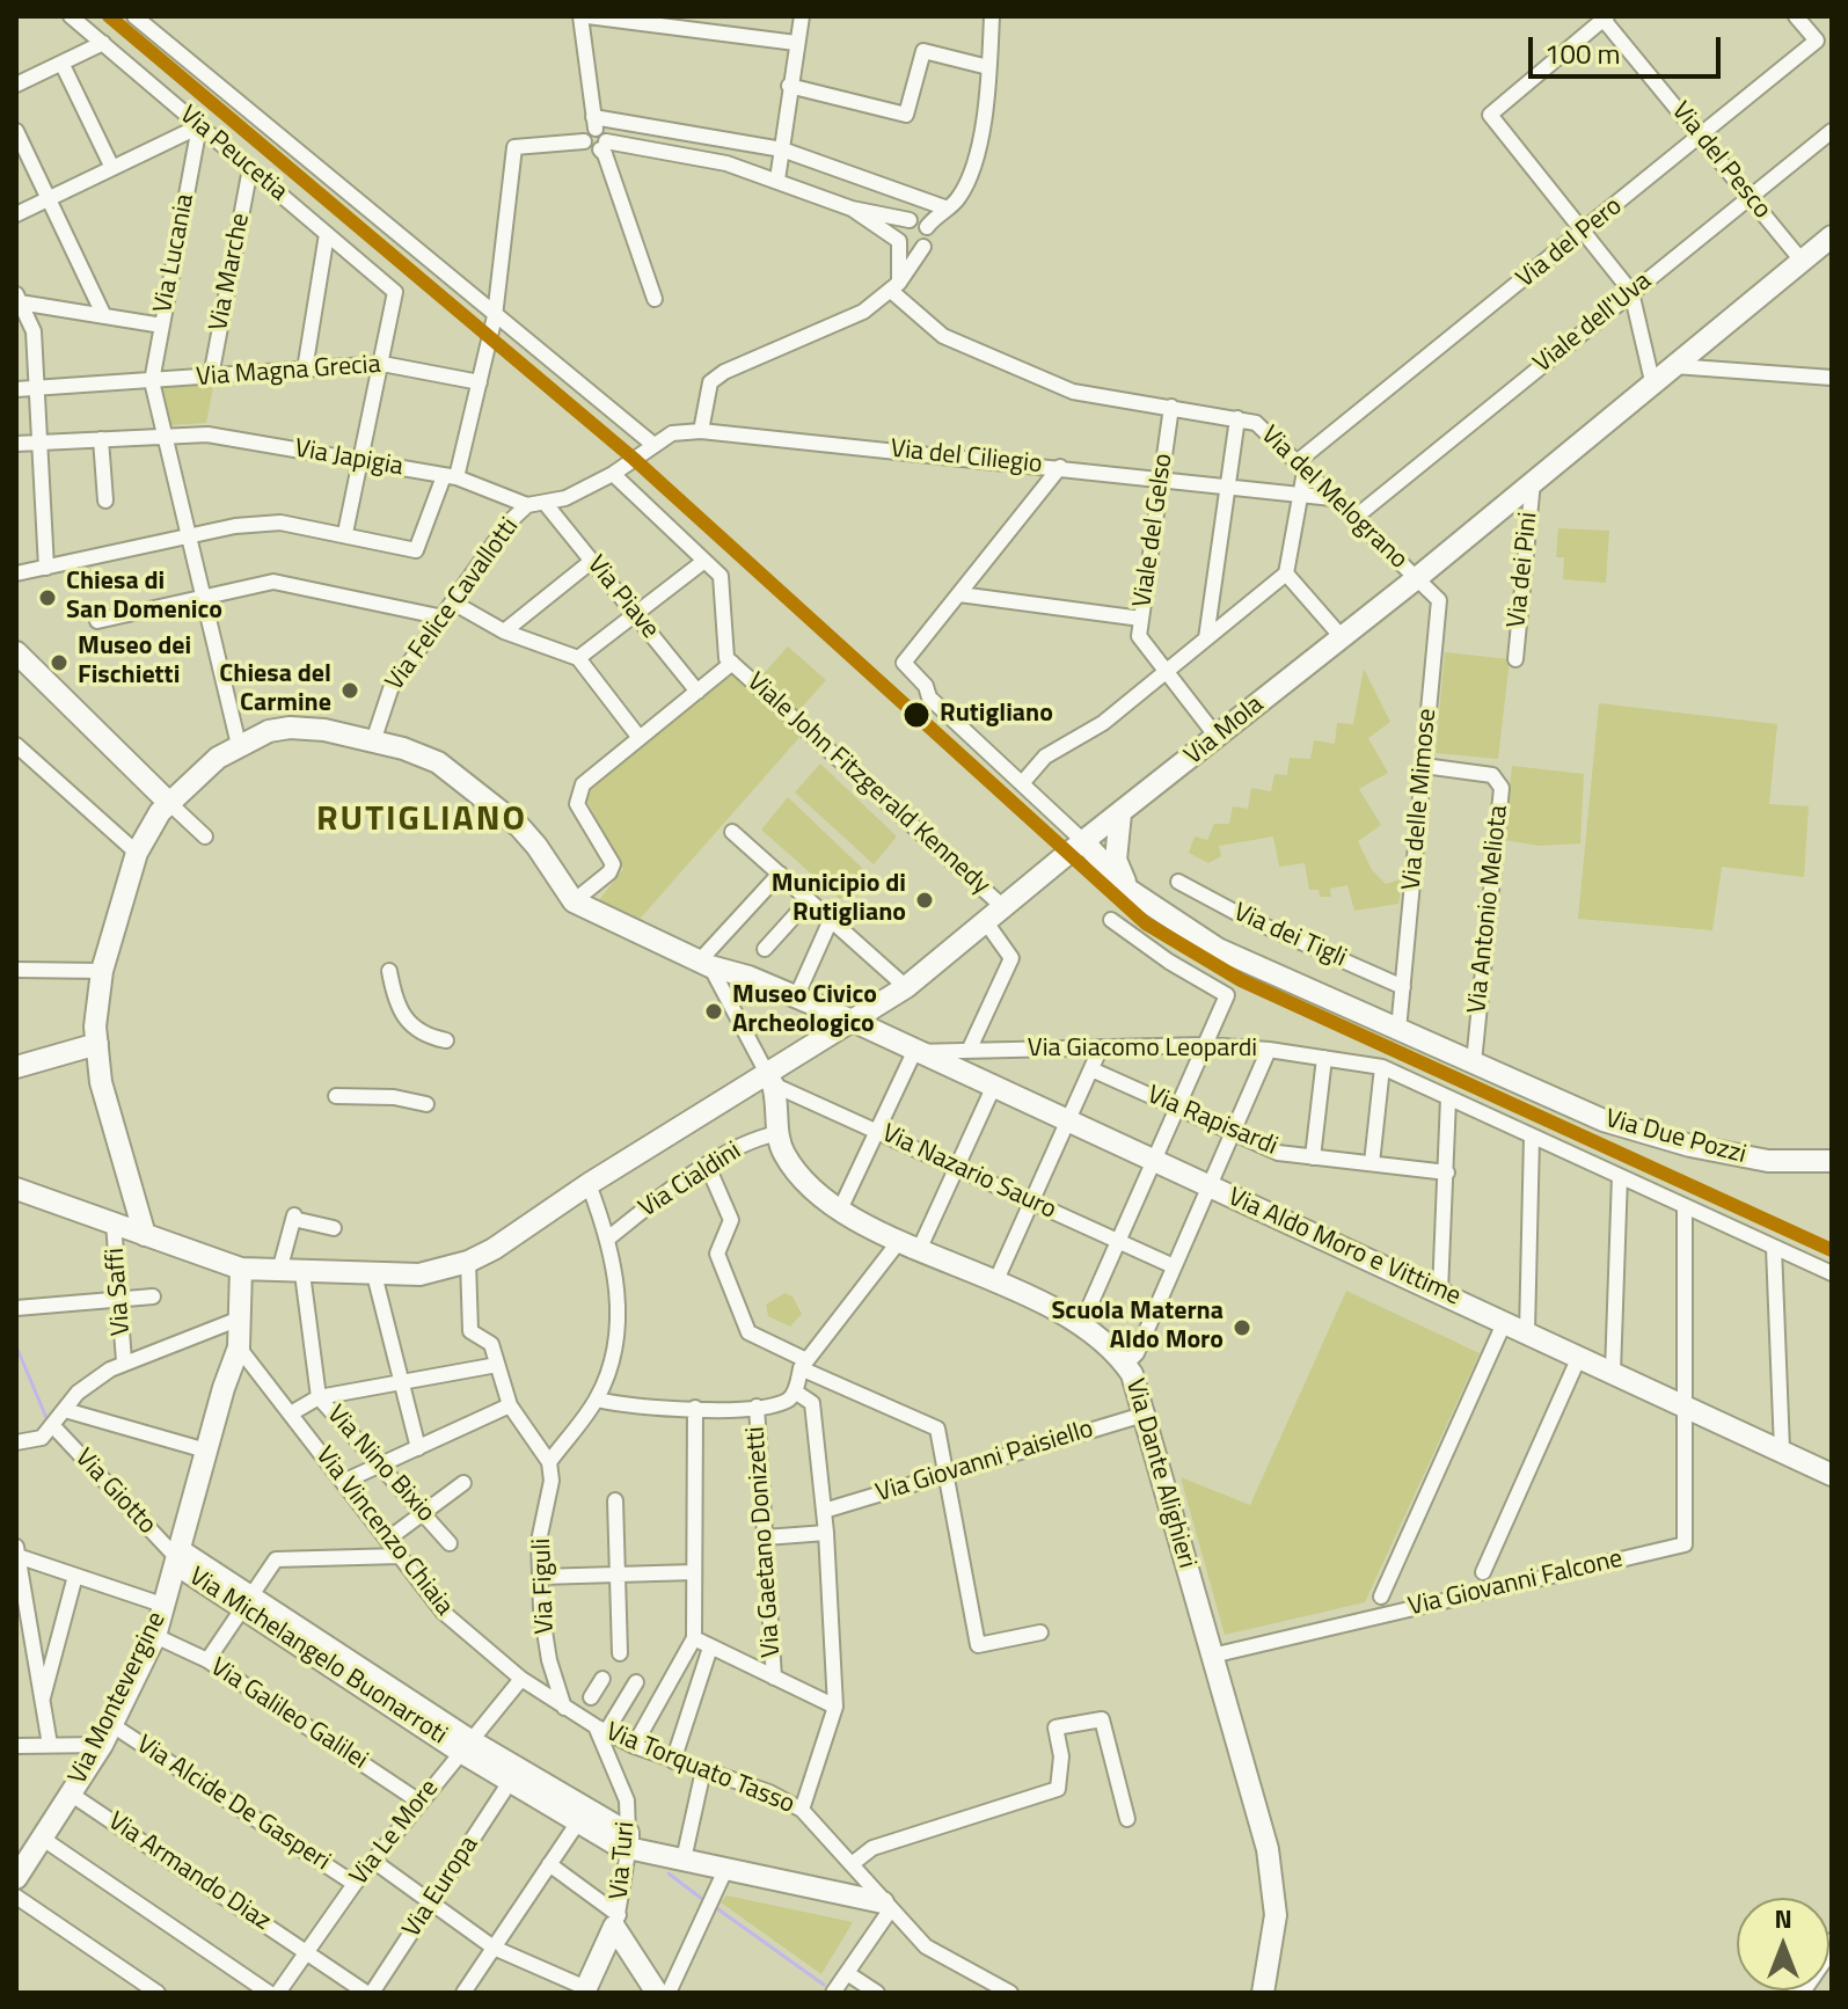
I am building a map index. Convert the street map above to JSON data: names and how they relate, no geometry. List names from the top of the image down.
{
  "streets": {
    "street": [
      "Via Peucetia",
      "Via del Pesco",
      "Via del Pero",
      "Via Lucania",
      "Via Marche",
      "Viale dell'Uva",
      "Via Magna Grecia",
      "Via del Ciliegio",
      "Via Japigia",
      "Via del Melograno",
      "Viale del Gelso",
      "Via dei Pini",
      "Via Piave",
      "Via Felice Cavallotti",
      "Via Mola",
      "Viale John Fitzgerald Kennedy",
      "Via delle Mimose",
      "Via Antonio Meliota",
      "Via dei Tigli",
      "Via Giacomo Leopardi",
      "Via Rapisardi",
      "Via Due Pozzi",
      "Via Nazario Sauro",
      "Via Cialdini",
      "Via Aldo Moro e Vittime",
      "Via Saffi",
      "Via Giovanni Paisiello",
      "Via Nino Bixio",
      "Via Dante Alighieri",
      "Via Giotto",
      "Via Vincenzo Chiaia",
      "Via Gaetano Donizetti",
      "Via Giovanni Falcone",
      "Via Figuli",
      "Via Montevergine",
      "Via Galileo Galilei",
      "Via Torquato Tasso",
      "Via Alcide De Gasperi",
      "Via Le More",
      "Via Turi",
      "Via Armando Diaz",
      "Via Europa"
    ]
  },
  "crossings": [
    ["Via Peucetia", "Via Lucania"],
    ["Via Peucetia", "Via Marche"],
    ["Via Peucetia", "Via Magna Grecia"],
    ["Via del Pesco", "Via del Pero"],
    ["Via del Pesco", "Viale dell'Uva"],
    ["Via del Pesco", "Via Mola"],
    ["Via del Pero", "Via del Melograno"],
    ["Via Lucania", "Via Magna Grecia"],
    ["Via Marche", "Via Magna Grecia"],
    ["Viale dell'Uva", "Via del Melograno"],
    ["Via del Ciliegio", "Via del Melograno"],
    ["Via del Ciliegio", "Viale del Gelso"],
    ["Via del Ciliegio", "Via Felice Cavallotti"],
    ["Via Japigia", "Via Felice Cavallotti"],
    ["Via del Melograno", "Viale del Gelso"],
    ["Via del Melograno", "Via Mola"],
    ["Via del Melograno", "Via delle Mimose"],
    ["Viale del Gelso", "Via Mola"],
    ["Via dei Pini", "Via Mola"],
    ["Via Piave", "Via Felice Cavallotti"],
    ["Via Mola", "Viale John Fitzgerald Kennedy"],
    ["Via Mola", "Via delle Mimose"],
    ["Via Mola", "Via Due Pozzi"],
    ["Via Mola", "Via Nazario Sauro"],
    ["Via Mola", "Via Aldo Moro e Vittime"],
    ["Via Mola", "Via Saffi"],
    ["Via Mola", "Via Nino Bixio"],
    ["Via Mola", "Via Dante Alighieri"],
    ["Via Mola", "Via Montevergine"],
    ["Via delle Mimose", "Via Antonio Meliota"],
    ["Via delle Mimose", "Via dei Tigli"],
    ["Via delle Mimose", "Via Due Pozzi"],
    ["Via Antonio Meliota", "Via Due Pozzi"],
    ["Via Giacomo Leopardi", "Via Aldo Moro e Vittime"],
    ["Via Nazario Sauro", "Via Dante Alighieri"],
    ["Via Cialdini", "Via Dante Alighieri"],
    ["Via Aldo Moro e Vittime", "Via Giovanni Falcone"],
    ["Via Giovanni Paisiello", "Via Dante Alighieri"],
    ["Via Dante Alighieri", "Via Giovanni Falcone"],
    ["Via Giotto", "Via Montevergine"],
    ["Via Vincenzo Chiaia", "Via Figuli"],
    ["Via Vincenzo Chiaia", "Via Montevergine"],
    ["Via Vincenzo Chiaia", "Via Torquato Tasso"],
    ["Via Vincenzo Chiaia", "Via Le More"],
    ["Via Vincenzo Chiaia", "Via Turi"],
    ["Via Montevergine", "Via Galileo Galilei"],
    ["Via Montevergine", "Via Alcide De Gasperi"],
    ["Via Montevergine", "Via Armando Diaz"],
    ["Via Galileo Galilei", "Via Le More"],
    ["Via Torquato Tasso", "Via Turi"],
    ["Via Alcide De Gasperi", "Via Le More"],
    ["Via Le More", "Via Armando Diaz"],
    ["Via Armando Diaz", "Via Europa"]
  ],
  "districts": ["RUTIGLIANO"],
  "places": [
    "Chiesa di San Domenico",
    "Museo dei Fischietti",
    "Chiesa del Carmine",
    "Rutigliano",
    "Municipio di Rutigliano",
    "Museo Civico Archeologico",
    "Scuola Materna Aldo Moro"
  ],
  "scale_bar": "100 m",
  "north": "top"
}
